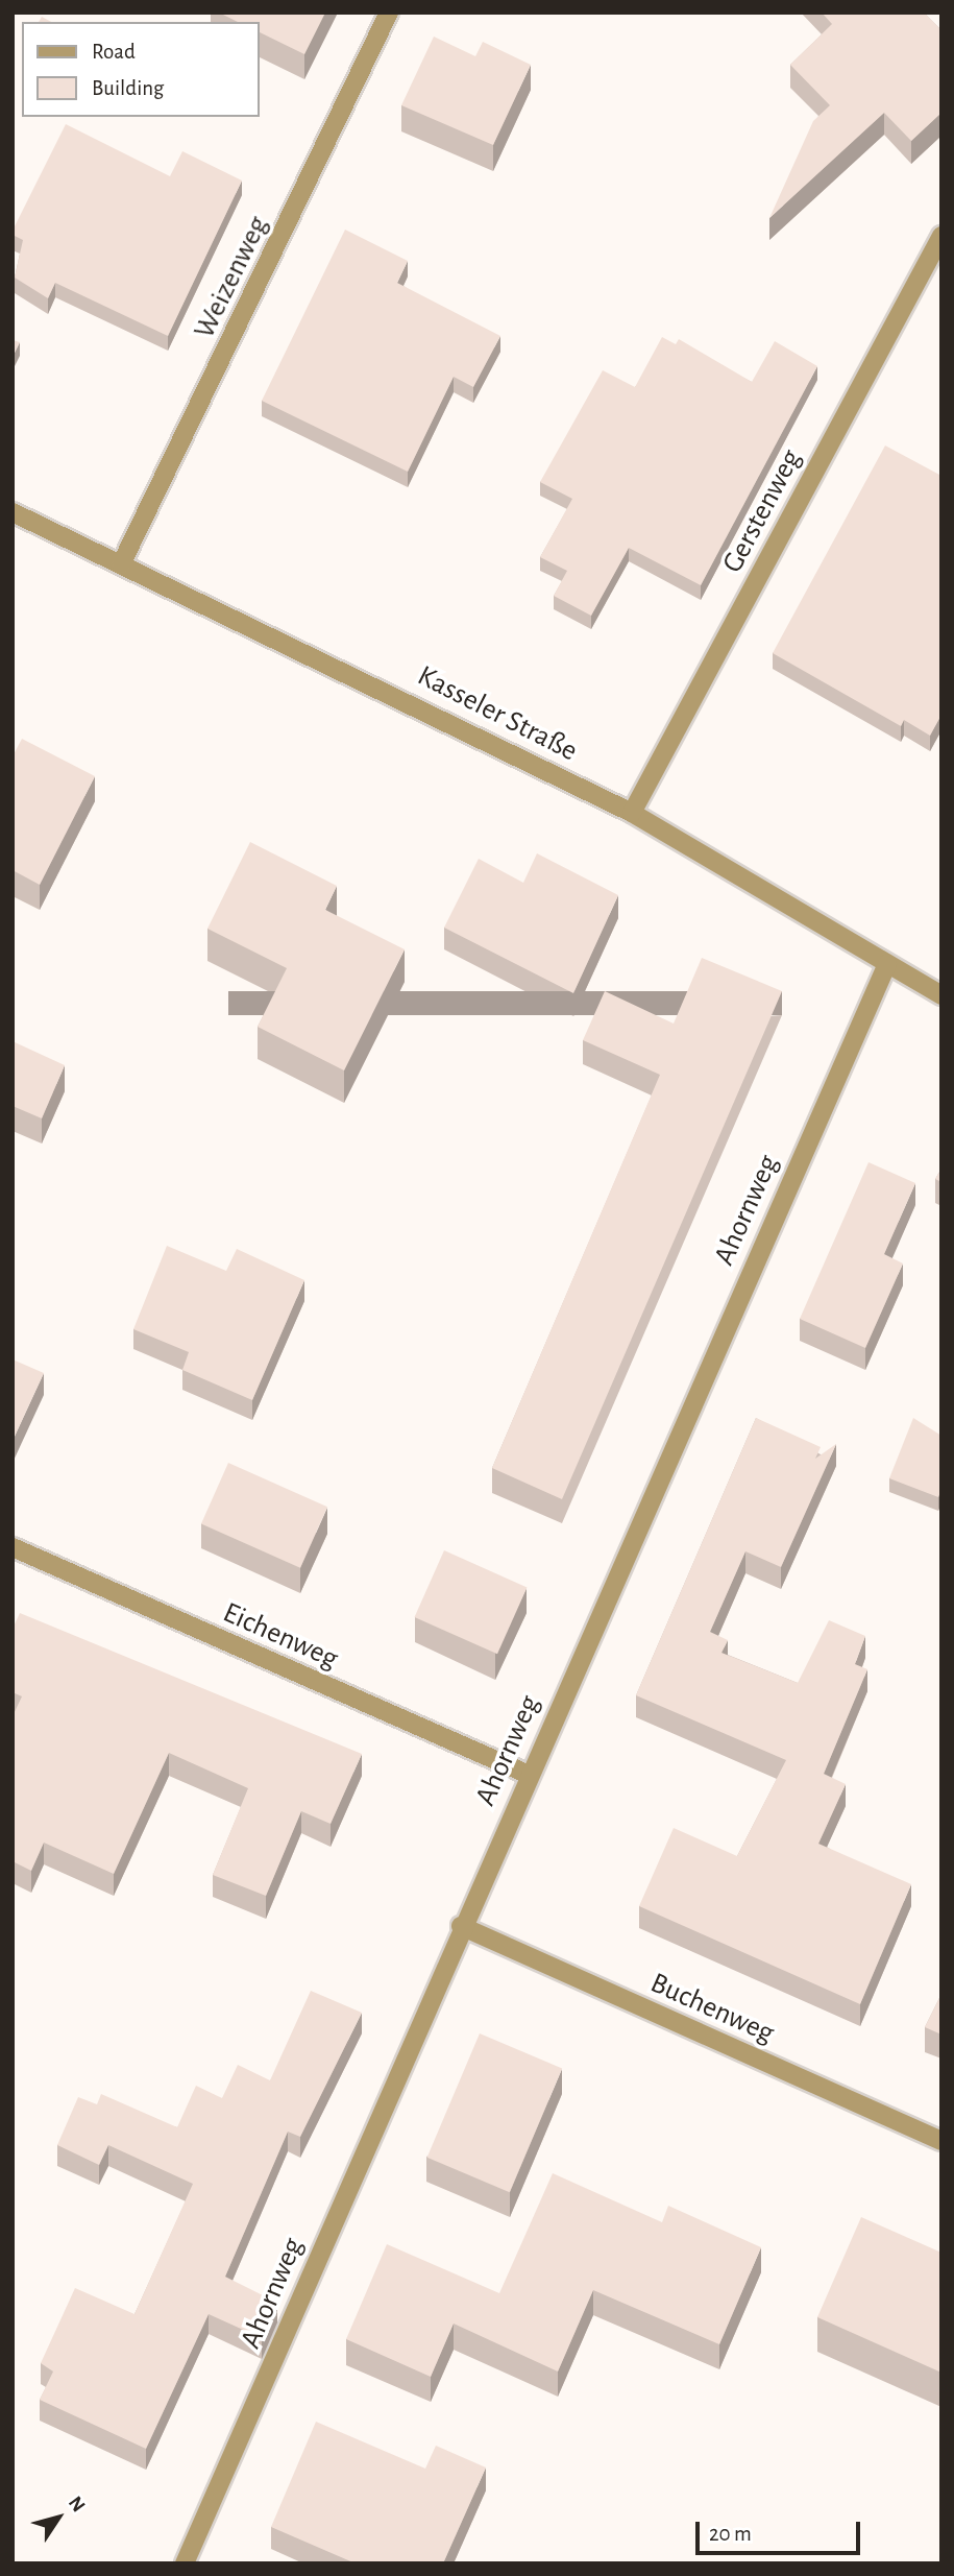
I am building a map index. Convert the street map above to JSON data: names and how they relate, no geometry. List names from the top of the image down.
{
  "streets": {
    "street": [
      "Weizenweg",
      "Gerstenweg",
      "Kasseler Straße",
      "Ahornweg",
      "Eichenweg",
      "Buchenweg"
    ]
  },
  "crossings": [
    ["Weizenweg", "Kasseler Straße"],
    ["Gerstenweg", "Kasseler Straße"],
    ["Kasseler Straße", "Ahornweg"],
    ["Ahornweg", "Eichenweg"],
    ["Ahornweg", "Buchenweg"]
  ],
  "legend": ["Road", "Building"],
  "scale_bar": "20 m",
  "north": "top right"
}
